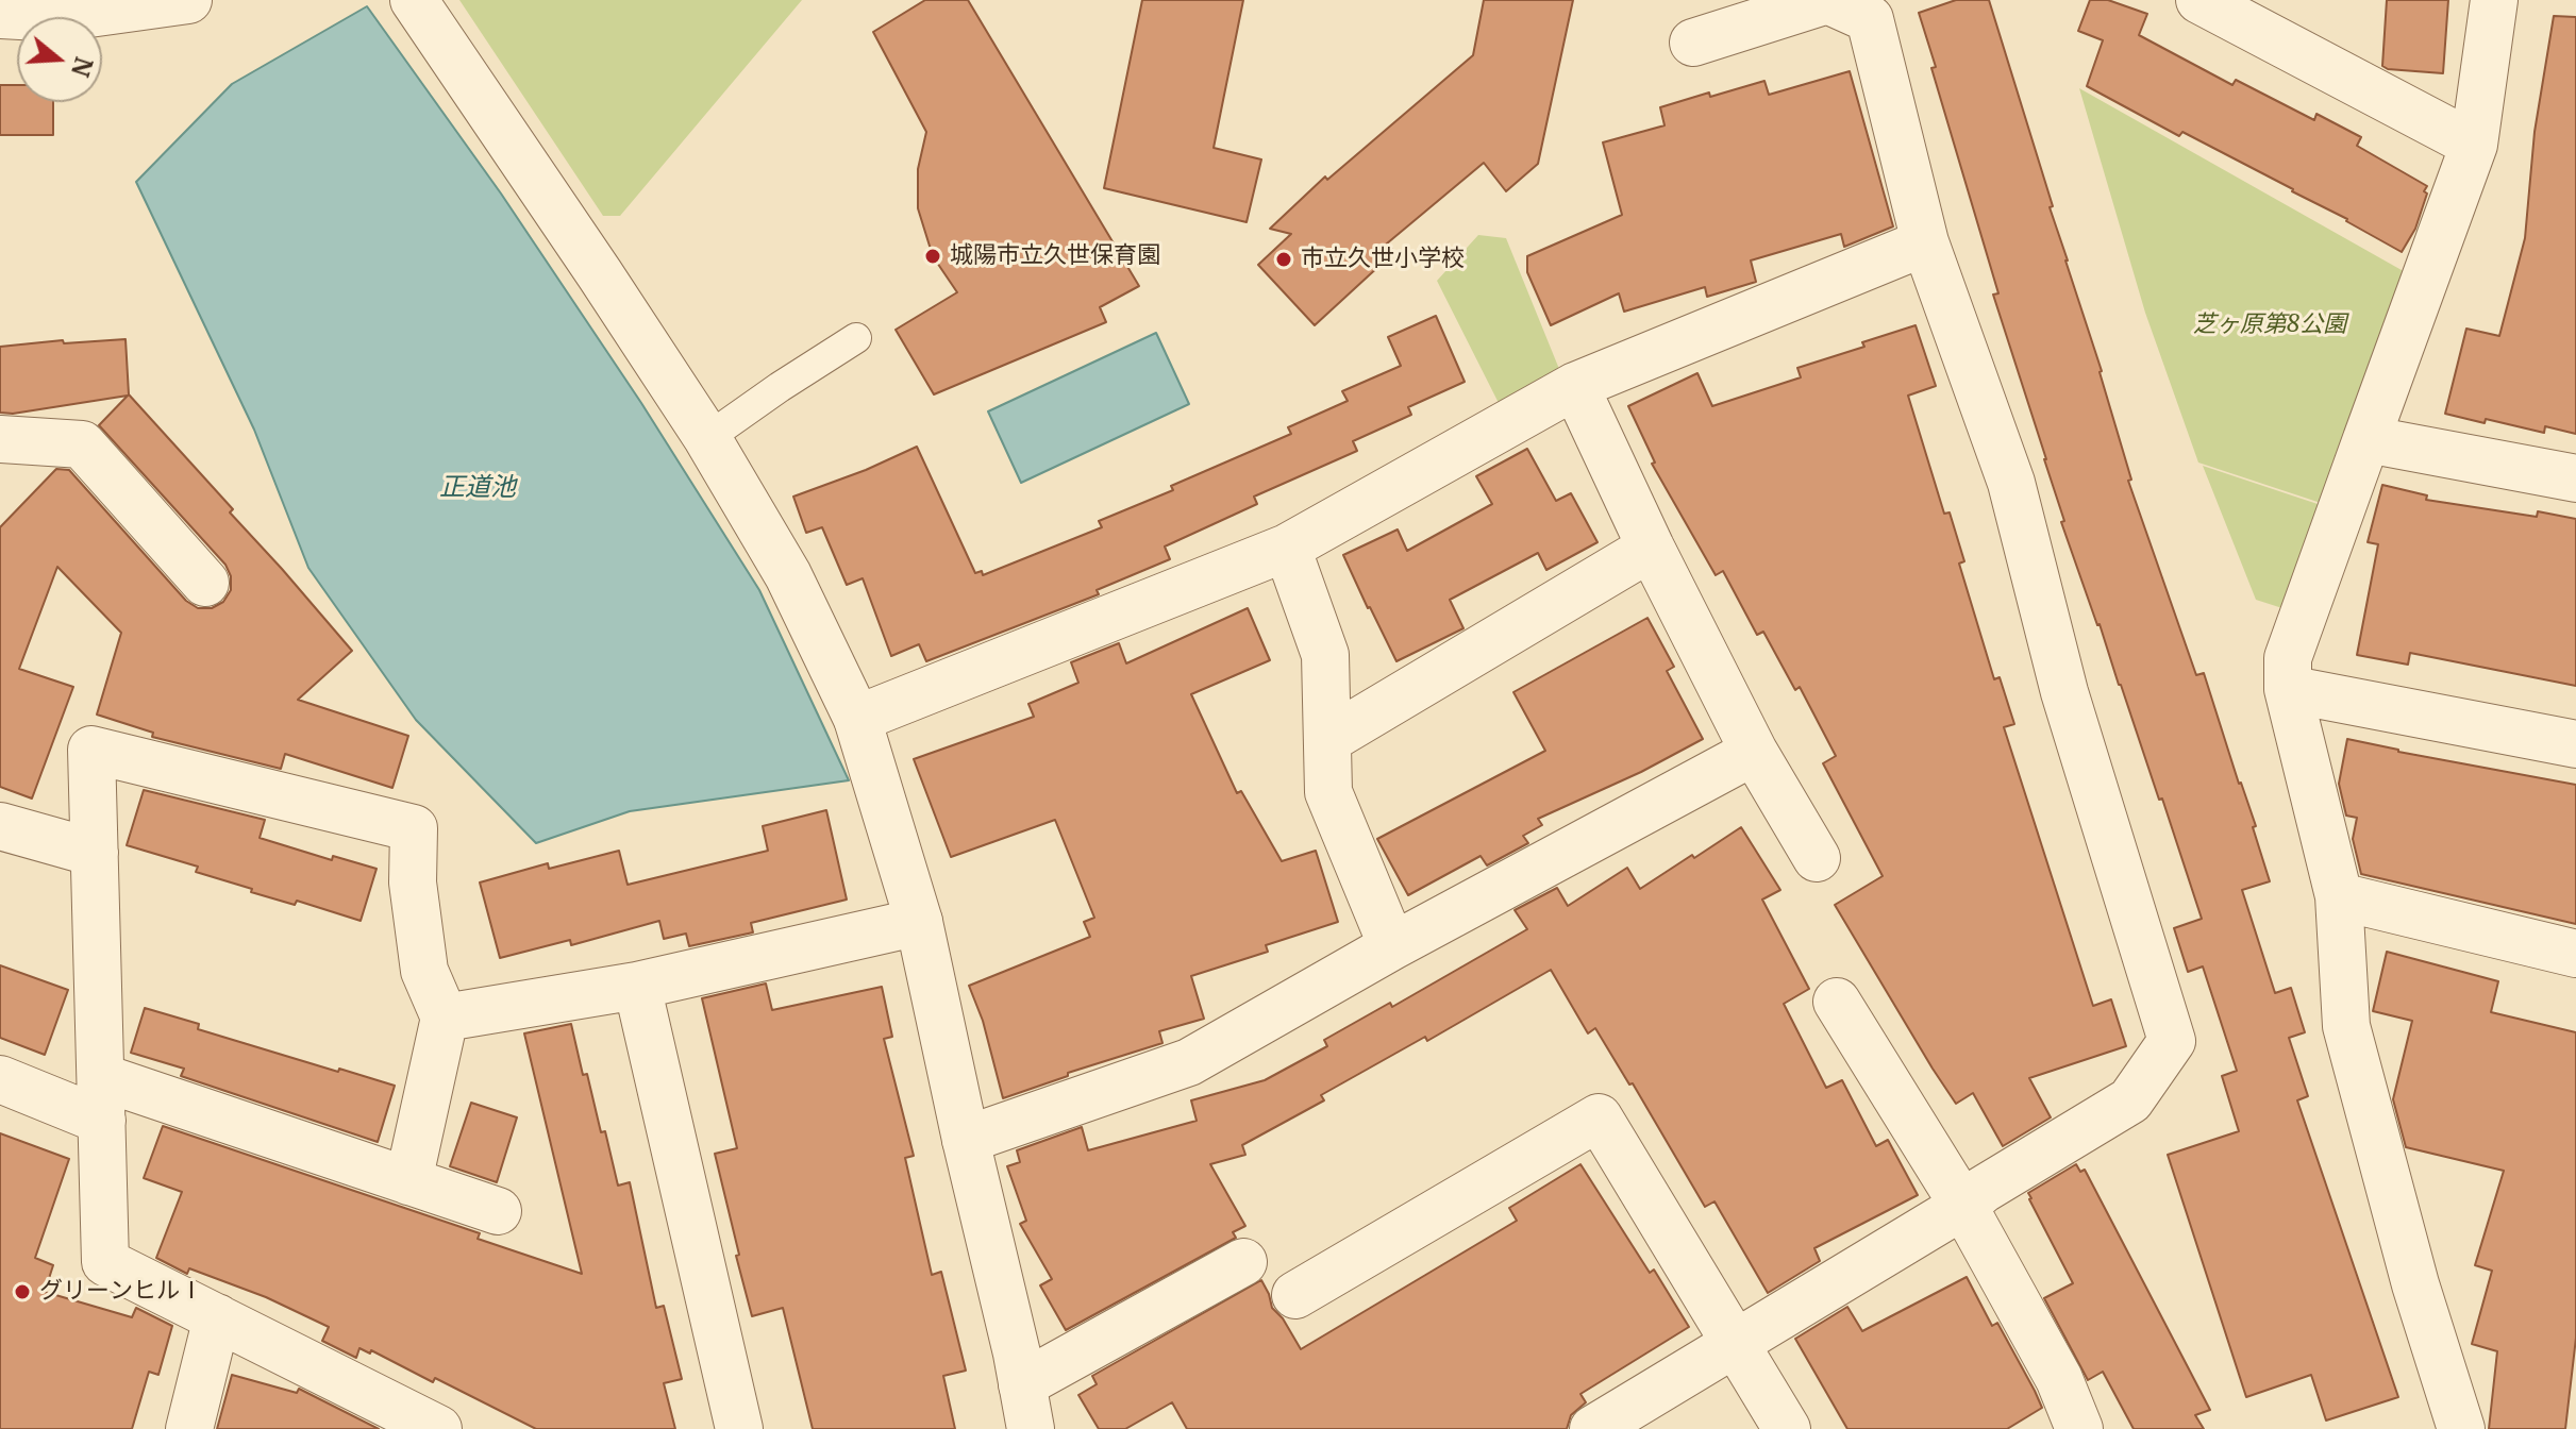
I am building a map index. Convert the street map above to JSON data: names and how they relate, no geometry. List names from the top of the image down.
{
  "water": ["正道池"],
  "parks": ["芝ヶ原第8公園"],
  "places": ["城陽市立久世保育園", "市立久世小学校", "グリーンヒルⅠ"],
  "north": "right"
}
